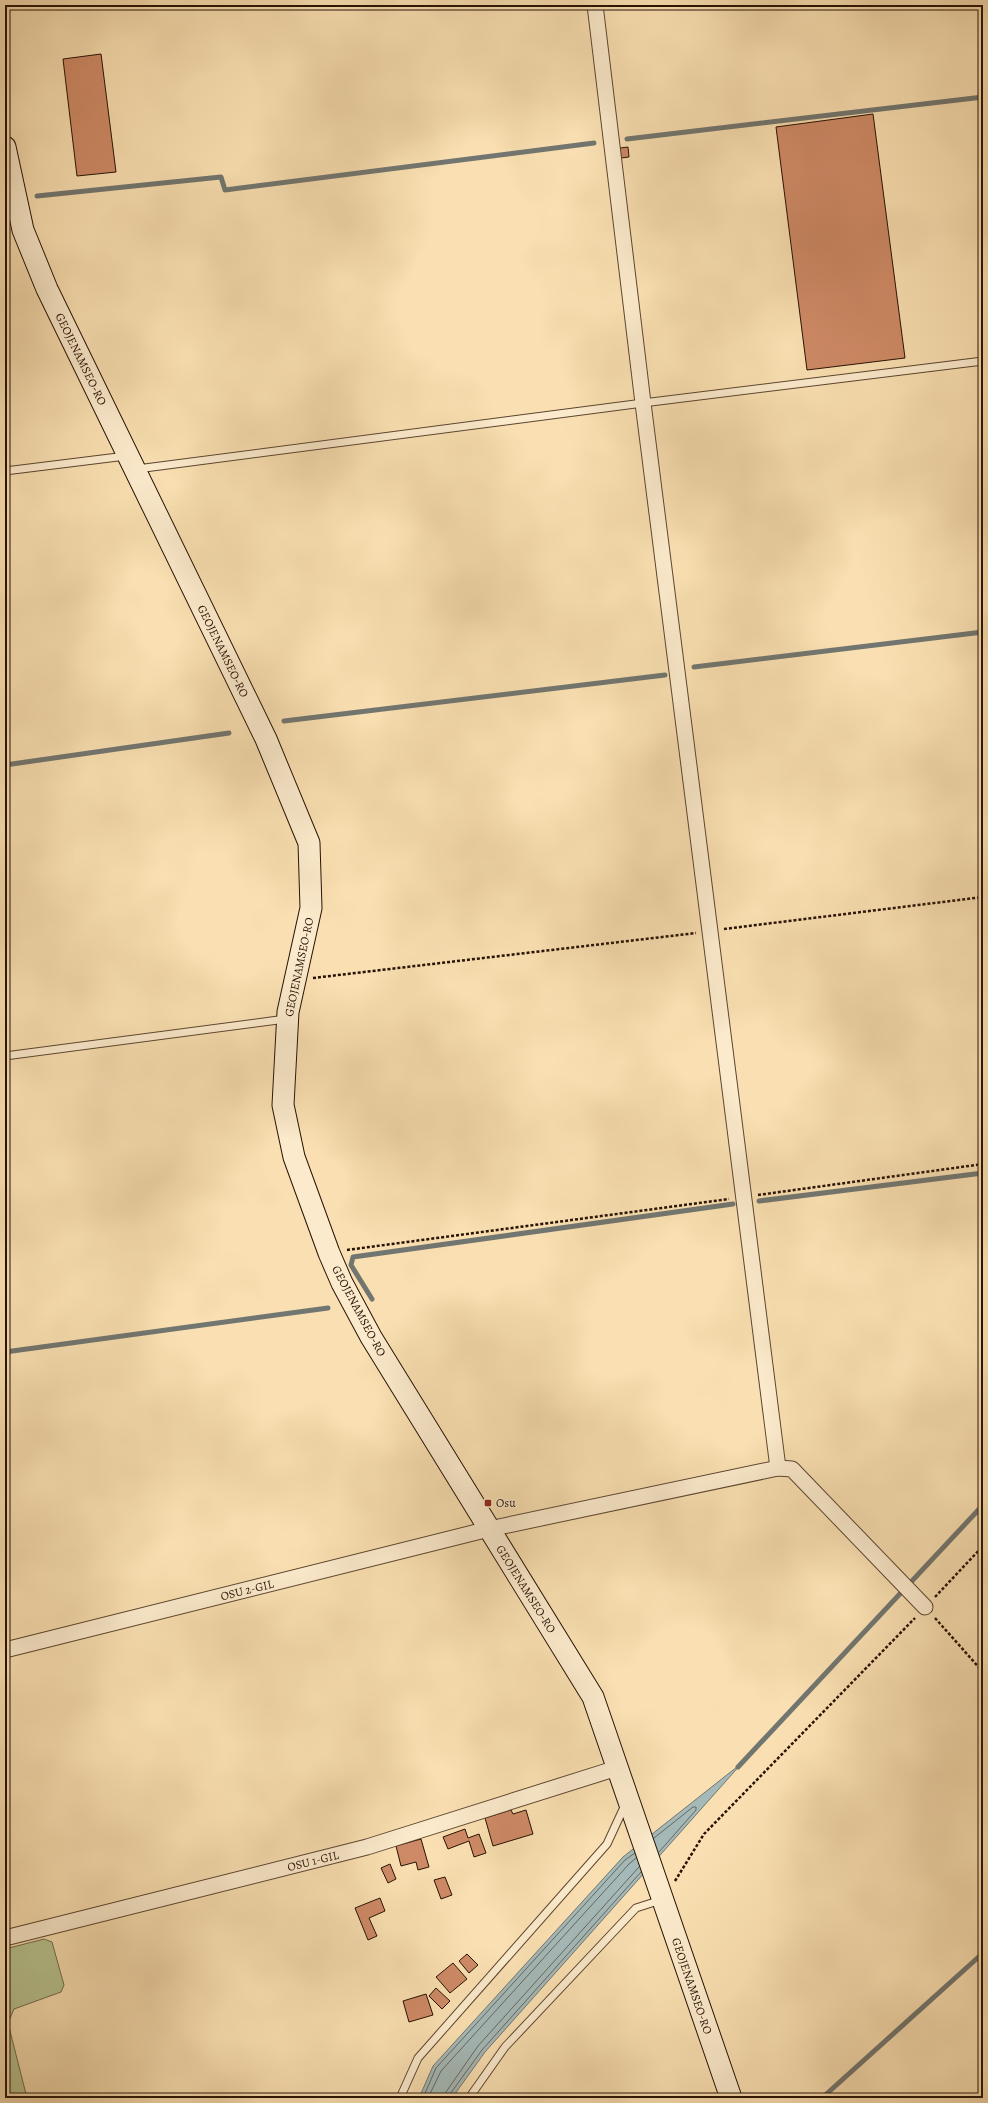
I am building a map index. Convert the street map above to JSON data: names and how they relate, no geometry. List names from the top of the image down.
{
  "streets": {
    "main road": ["GEOJENAMSEO-RO"],
    "street": ["OSU 2-GIL", "OSU 1-GIL"]
  },
  "crossings": [
    ["GEOJENAMSEO-RO", "OSU 2-GIL"],
    ["GEOJENAMSEO-RO", "OSU 1-GIL"]
  ],
  "places": {
    "transit": ["Osu"]
  }
}
